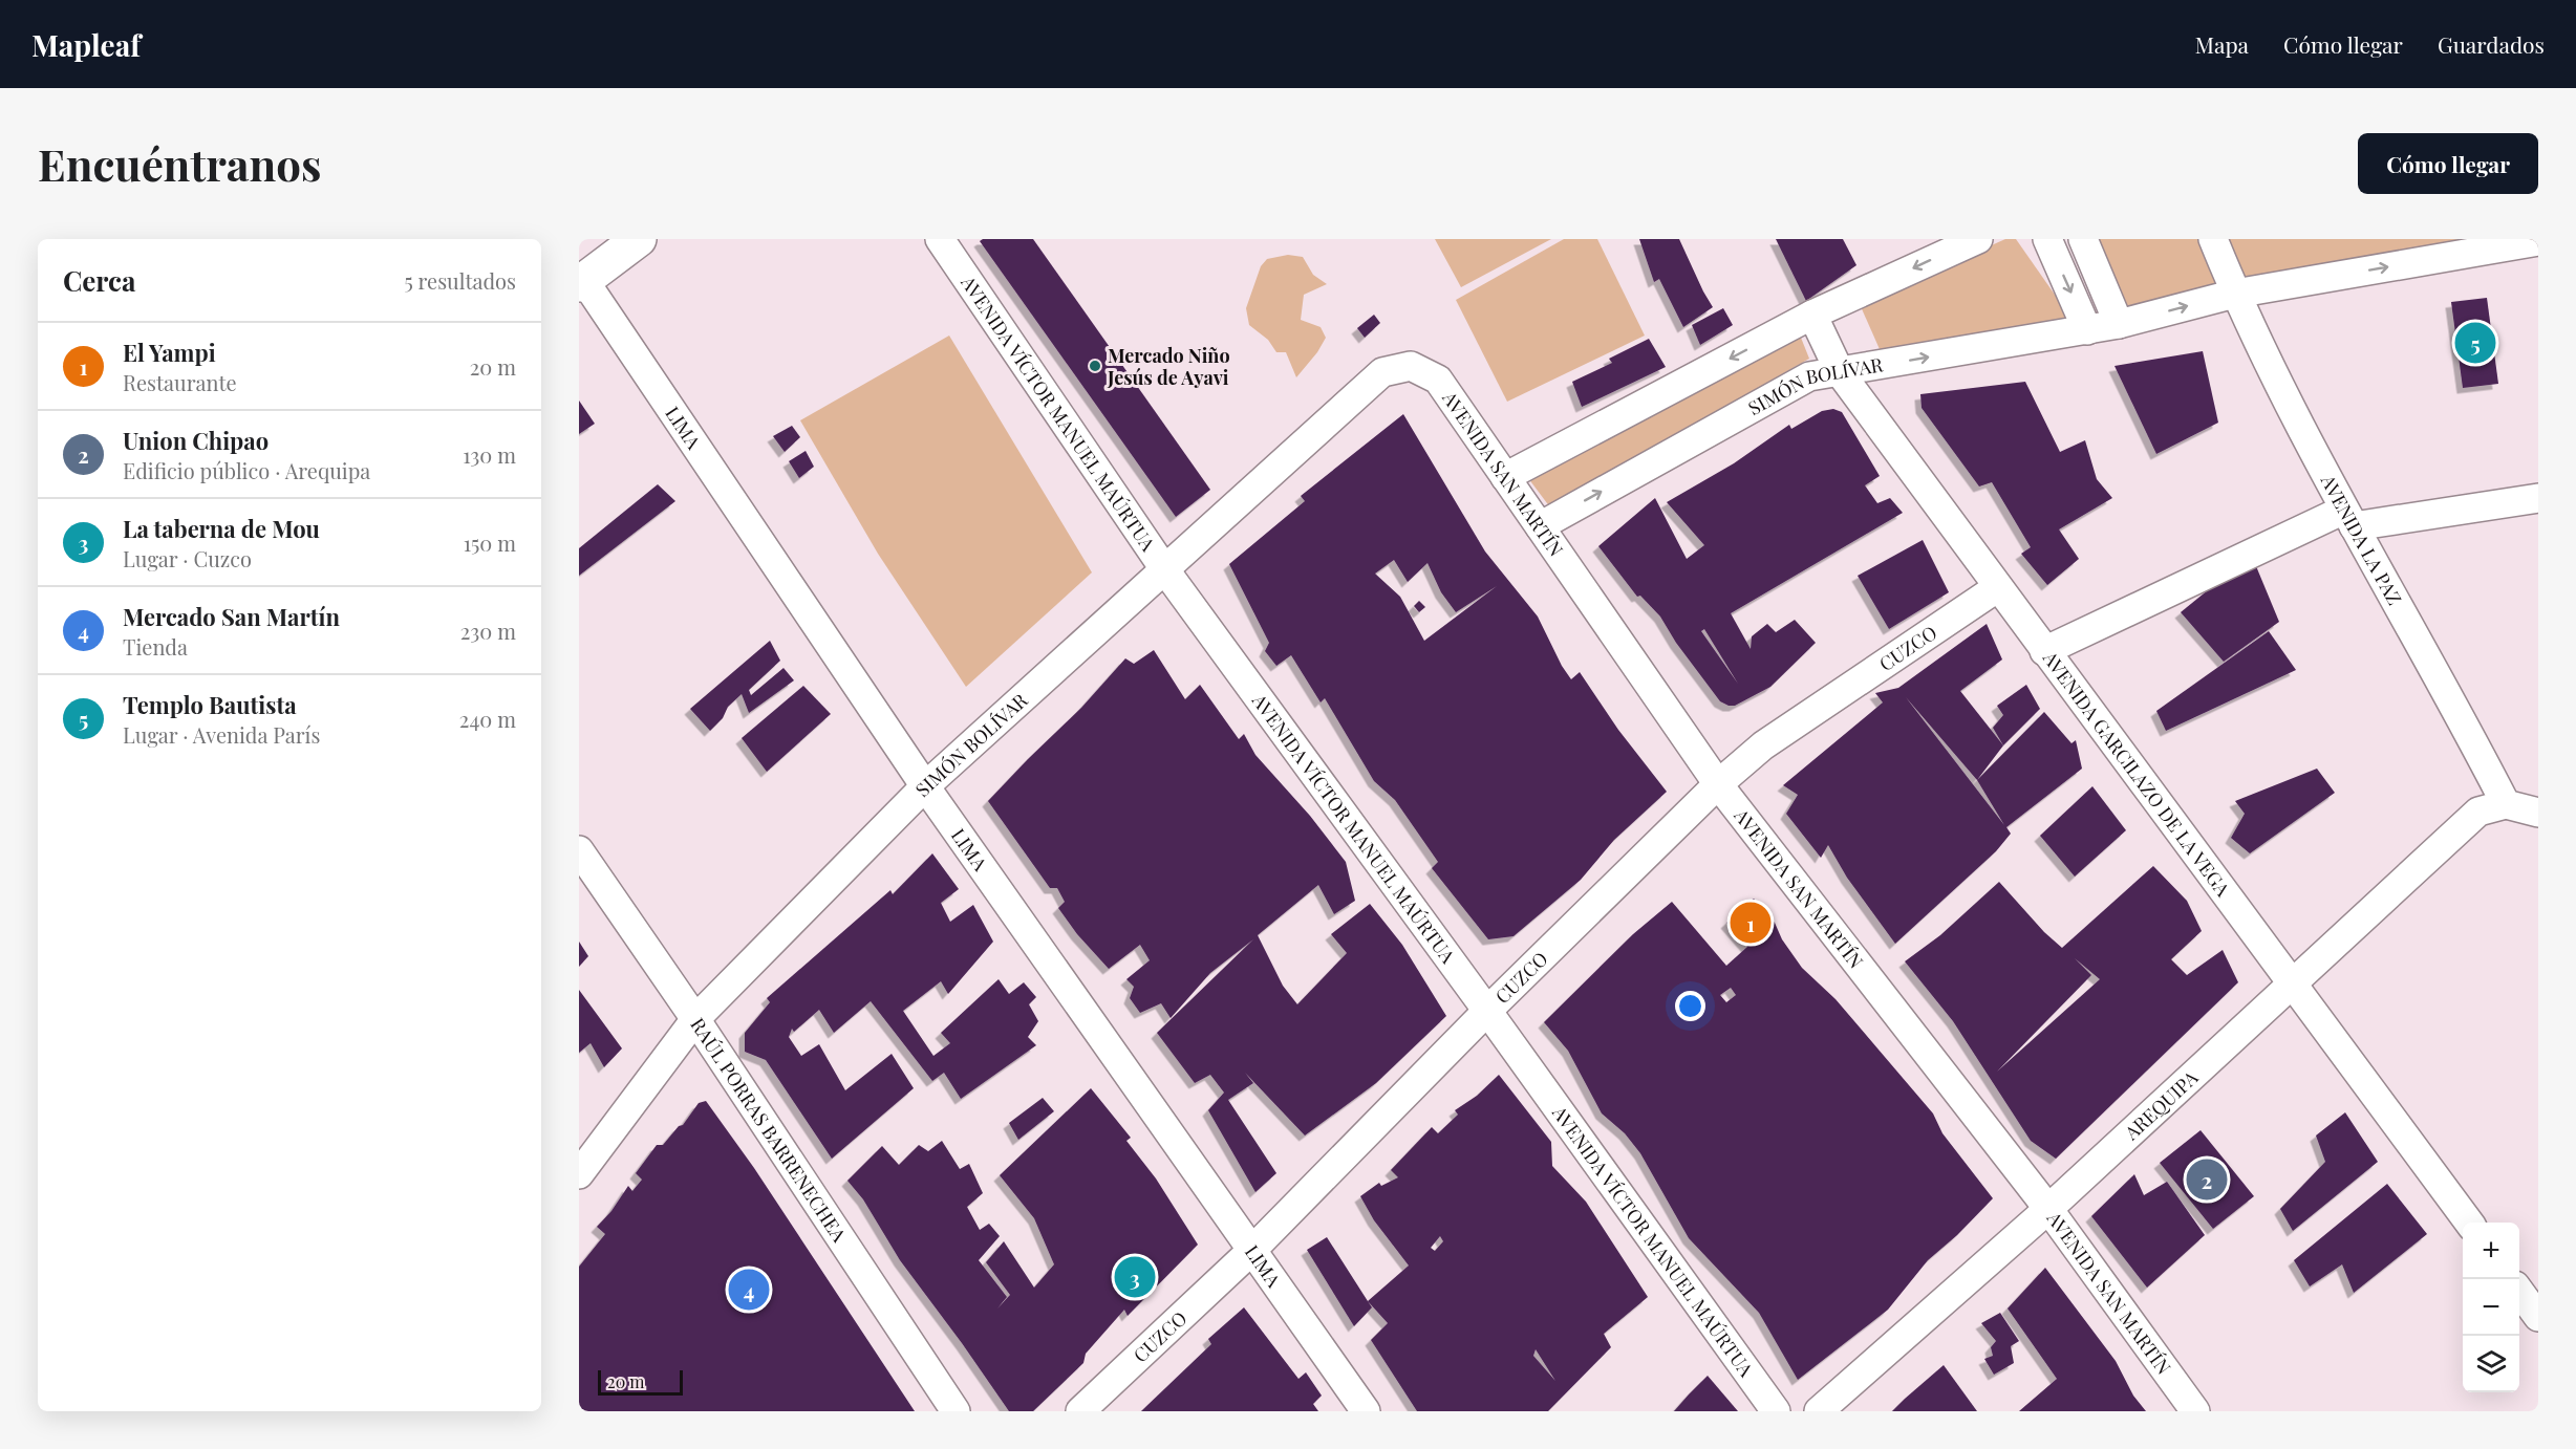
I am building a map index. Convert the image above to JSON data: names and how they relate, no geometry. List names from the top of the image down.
{
  "streets": {
    "street": [
      "SIMÓN BOLÍVAR",
      "AVENIDA VÍCTOR MANUEL MAÚRTUA",
      "LIMA",
      "AVENIDA SAN MARTÍN",
      "AVENIDA LA PAZ",
      "CUZCO",
      "AVENIDA GARCILAZO DE LA VEGA",
      "AREQUIPA",
      "RAÚL PORRAS BARRENECHEA"
    ]
  },
  "crossings": [
    ["SIMÓN BOLÍVAR", "AVENIDA VÍCTOR MANUEL MAÚRTUA"],
    ["SIMÓN BOLÍVAR", "LIMA"],
    ["SIMÓN BOLÍVAR", "AVENIDA SAN MARTÍN"],
    ["SIMÓN BOLÍVAR", "AVENIDA LA PAZ"],
    ["SIMÓN BOLÍVAR", "AVENIDA GARCILAZO DE LA VEGA"],
    ["SIMÓN BOLÍVAR", "RAÚL PORRAS BARRENECHEA"],
    ["AVENIDA VÍCTOR MANUEL MAÚRTUA", "CUZCO"],
    ["LIMA", "CUZCO"],
    ["AVENIDA SAN MARTÍN", "CUZCO"],
    ["AVENIDA SAN MARTÍN", "AREQUIPA"],
    ["AVENIDA LA PAZ", "AREQUIPA"],
    ["CUZCO", "AVENIDA GARCILAZO DE LA VEGA"],
    ["AVENIDA GARCILAZO DE LA VEGA", "AREQUIPA"]
  ],
  "places": ["Mercado Niño Jesús de Ayavi"],
  "scale_bar": "20 m",
  "page": {
    "header": "Mapleaf",
    "nav": ["Mapa", "Cómo llegar", "Guardados"],
    "buttons": "Cómo llegar",
    "title": "Encuéntranos",
    "heading": ["Cerca", "5 resultados"],
    "pins": [
      "5",
      "1",
      "2",
      "3",
      "4"
    ],
    "list": [
      {
        "mark": "1",
        "name": "El Yampi",
        "note": "Restaurante",
        "value": "20 m"
      },
      {
        "mark": "2",
        "name": "Union Chipao",
        "note": "Edificio público · Arequipa",
        "value": "130 m"
      },
      {
        "mark": "3",
        "name": "La taberna de Mou",
        "note": "Lugar · Cuzco",
        "value": "150 m"
      },
      {
        "mark": "4",
        "name": "Mercado San Martín",
        "note": "Tienda",
        "value": "230 m"
      },
      {
        "mark": "5",
        "name": "Templo Bautista",
        "note": "Lugar · Avenida París",
        "value": "240 m"
      }
    ],
    "map_buttons": ["+", "−"],
    "scale": "20 m"
  }
}
